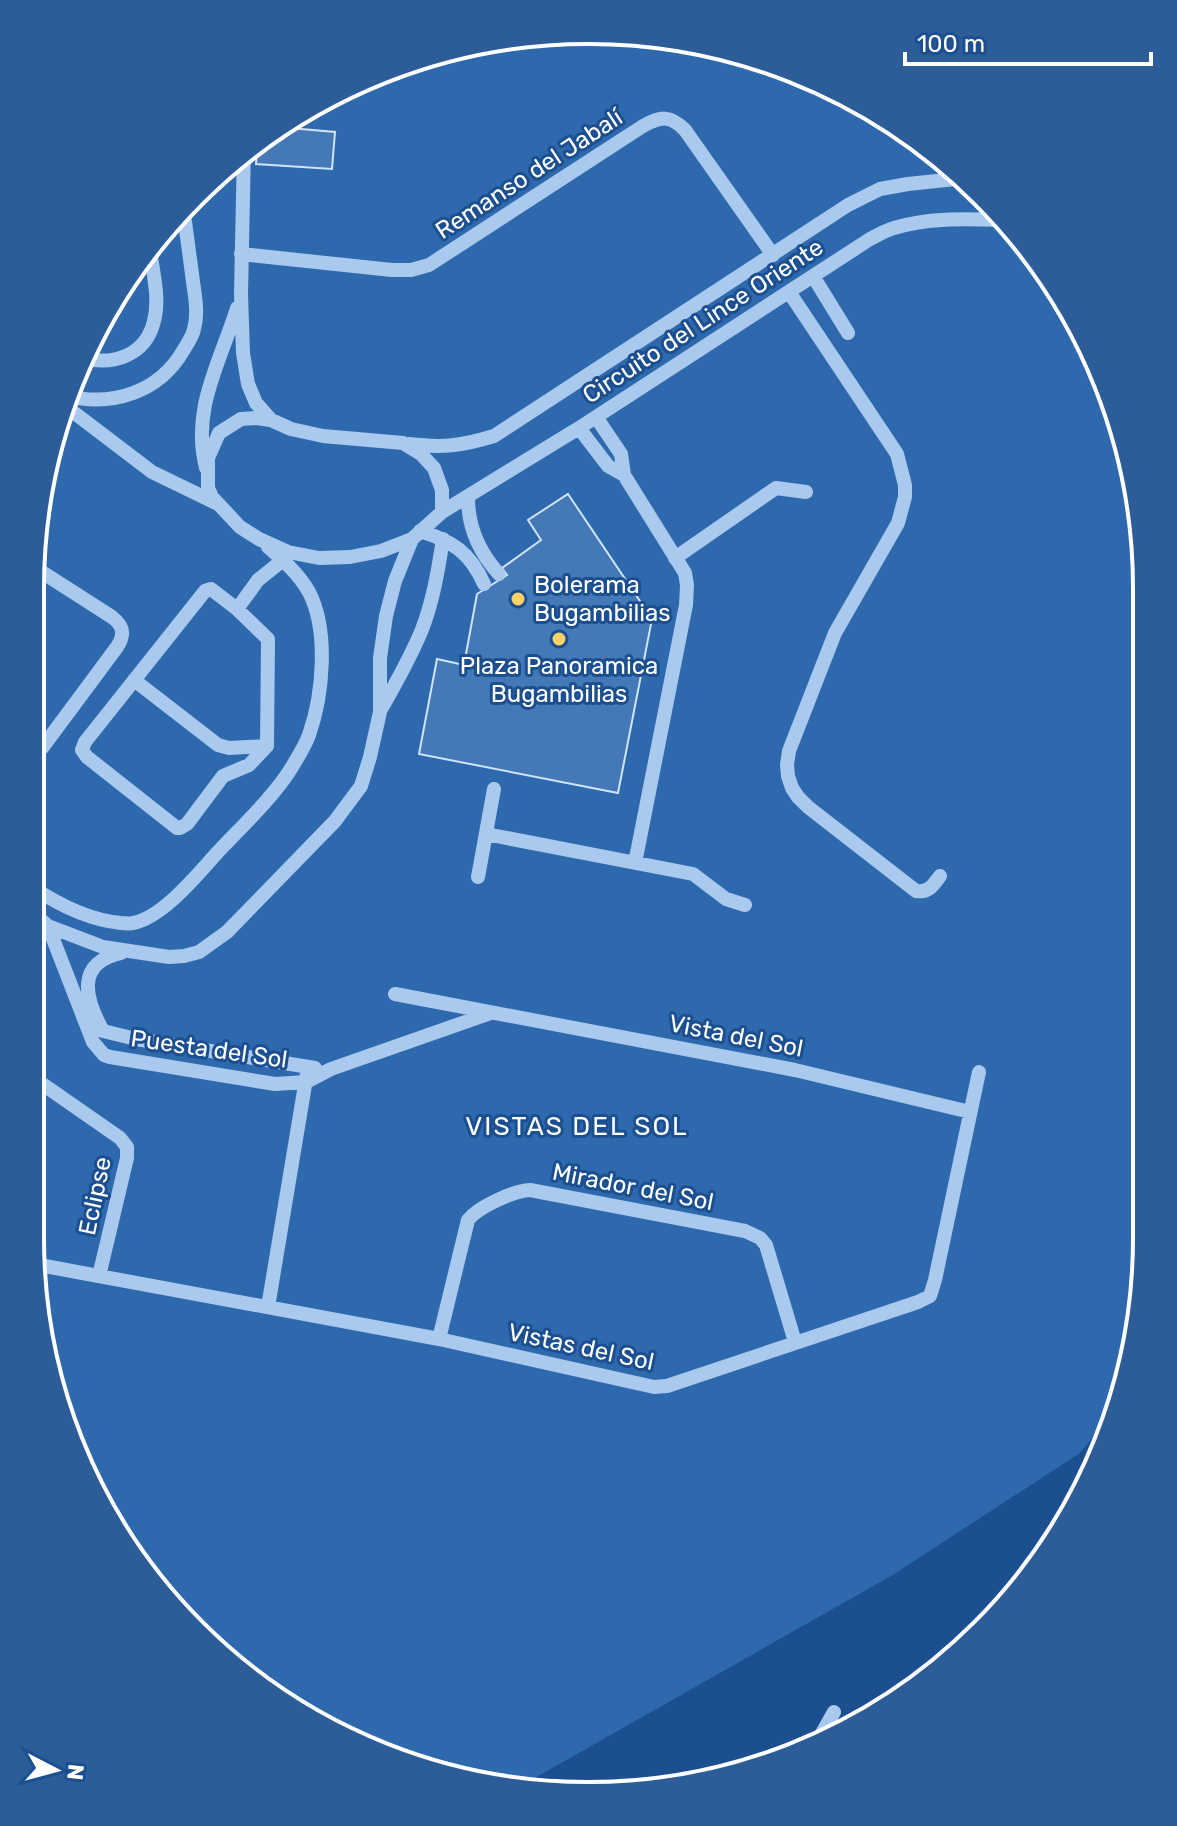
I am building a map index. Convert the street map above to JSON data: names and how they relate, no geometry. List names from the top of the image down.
{
  "streets": {
    "street": [
      "Remanso del Jabalí",
      "Circuito del Lince Oriente",
      "Vista del Sol",
      "Puesta del Sol",
      "Mirador del Sol",
      "Eclipse",
      "Vistas del Sol"
    ]
  },
  "crossings": [
    ["Remanso del Jabalí", "Circuito del Lince Oriente"],
    ["Vista del Sol", "Vistas del Sol"],
    ["Puesta del Sol", "Vistas del Sol"],
    ["Mirador del Sol", "Vistas del Sol"],
    ["Eclipse", "Vistas del Sol"]
  ],
  "districts": ["VISTAS DEL SOL"],
  "places": ["Bolerama Bugambilias", "Plaza Panoramica Bugambilias"],
  "scale_bar": "100 m",
  "north": "right"
}
